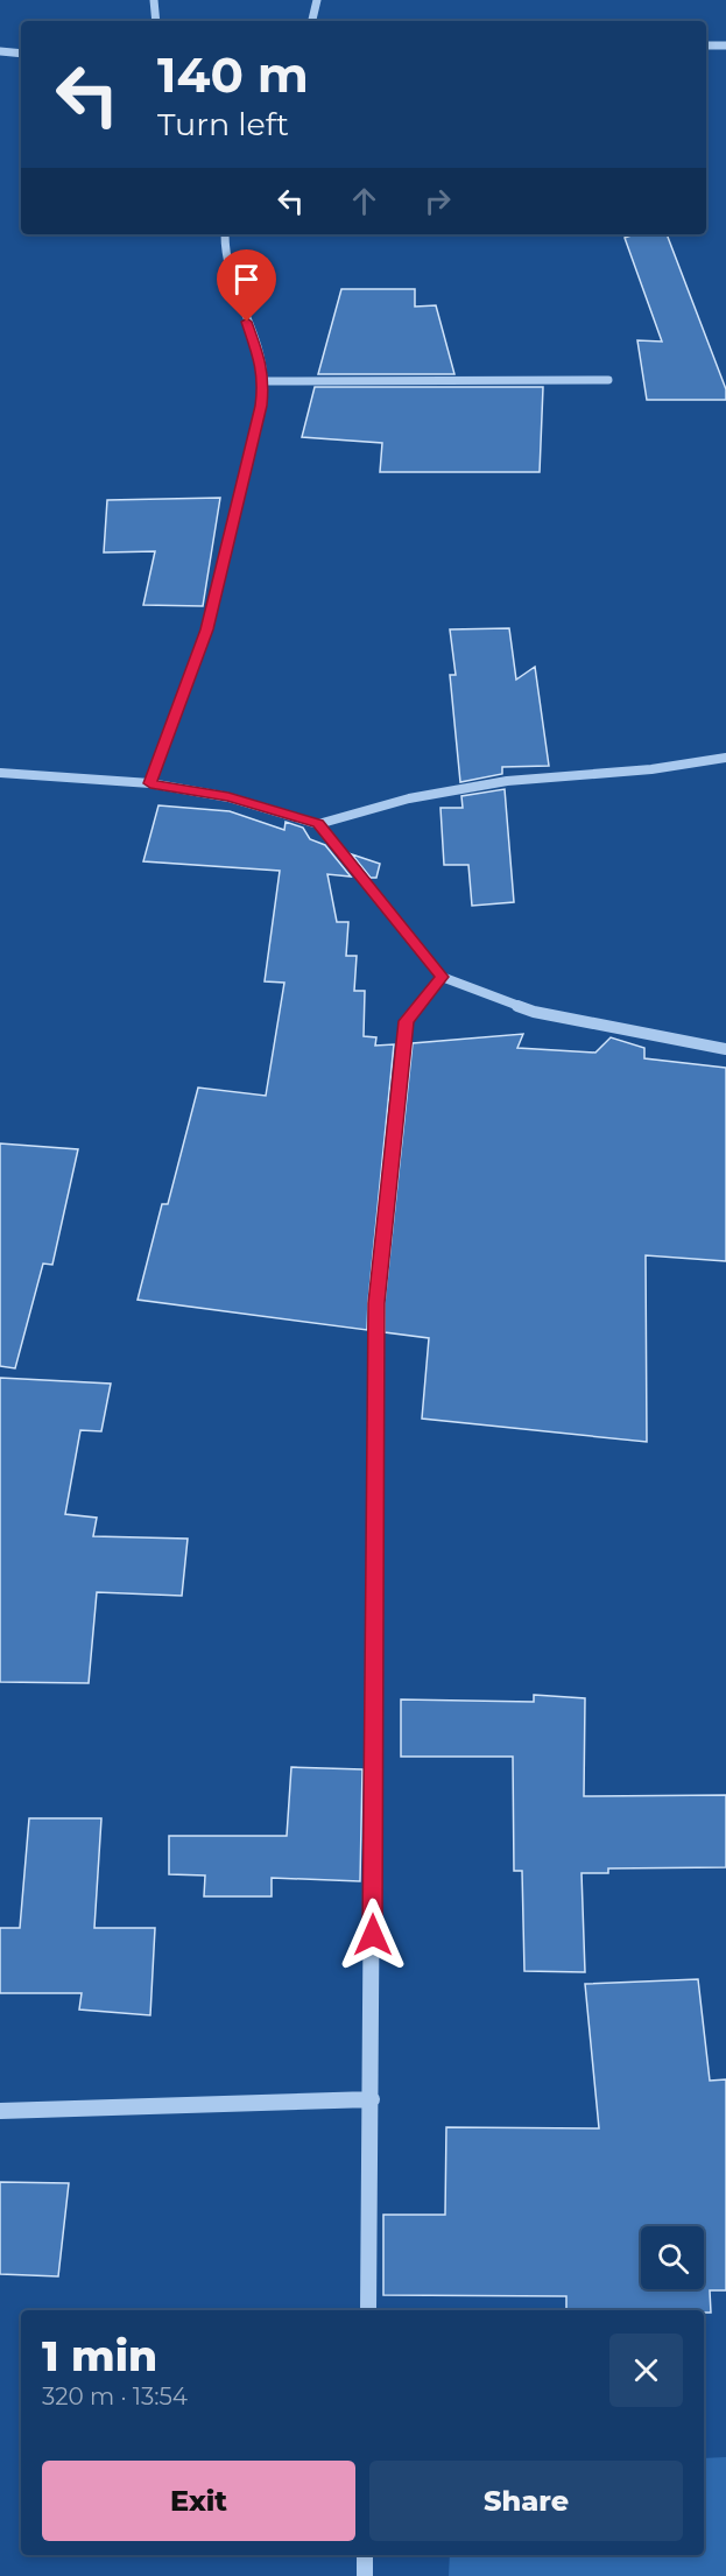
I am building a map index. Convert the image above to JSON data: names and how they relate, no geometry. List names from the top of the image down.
{
  "page": {
    "turn": ["140 m", "Turn left"],
    "heading": ["1 min", "320 m · 13:54"],
    "buttons": ["Exit", "Share"]
  }
}
